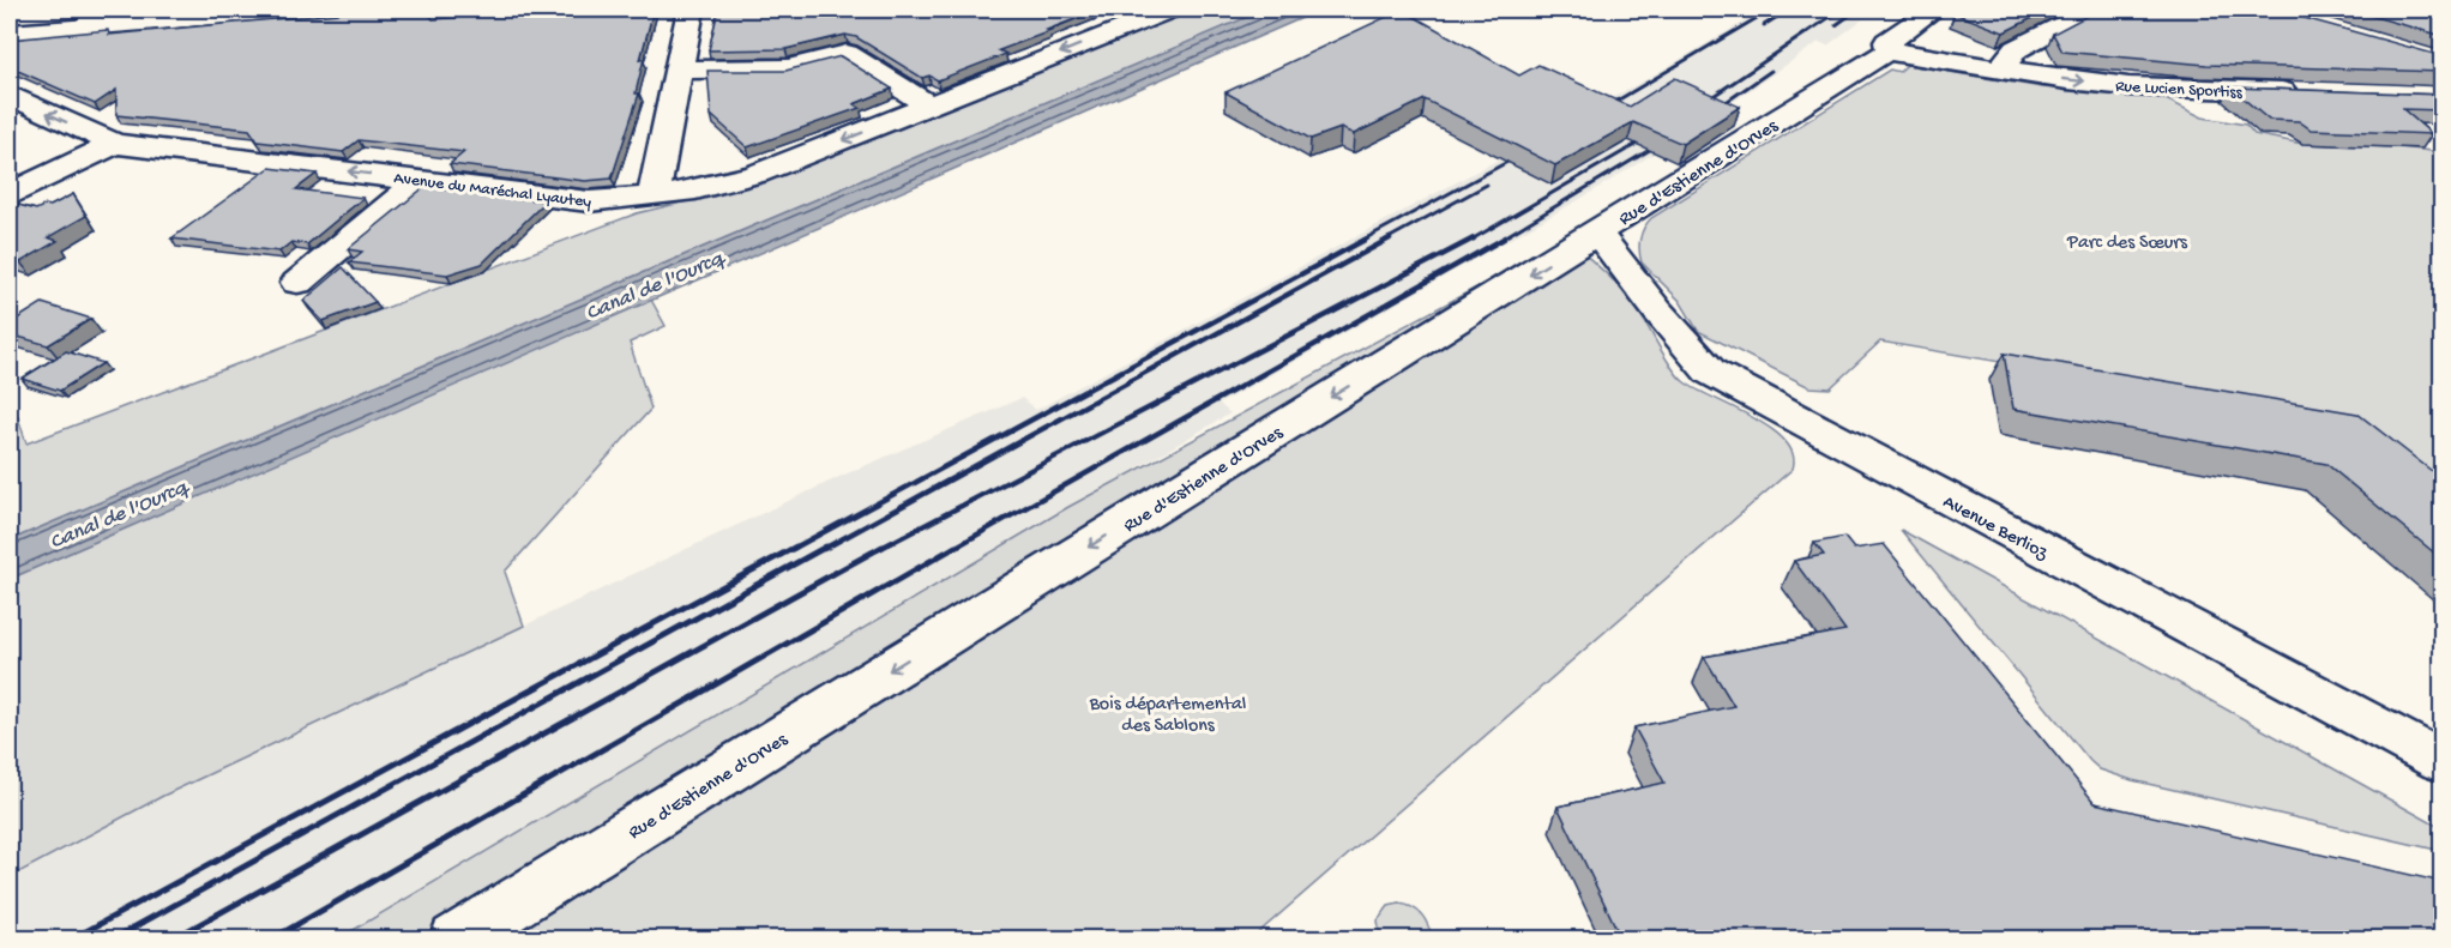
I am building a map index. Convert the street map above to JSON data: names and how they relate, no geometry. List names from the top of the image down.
{
  "streets": {
    "street": [
      "Rue Lucien Sportiss",
      "Rue d'Estienne d'Orves",
      "Avenue du Maréchal Lyautey",
      "Avenue Berlioz"
    ]
  },
  "crossings": [
    ["Rue Lucien Sportiss", "Rue d'Estienne d'Orves"],
    ["Rue d'Estienne d'Orves", "Avenue Berlioz"]
  ],
  "one_way": ["Rue Lucien Sportiss", "Rue d'Estienne d'Orves"],
  "water": ["Canal de l'Ourcq"],
  "parks": ["Parc des Sœurs", "Bois départemental des Sablons"]
}
